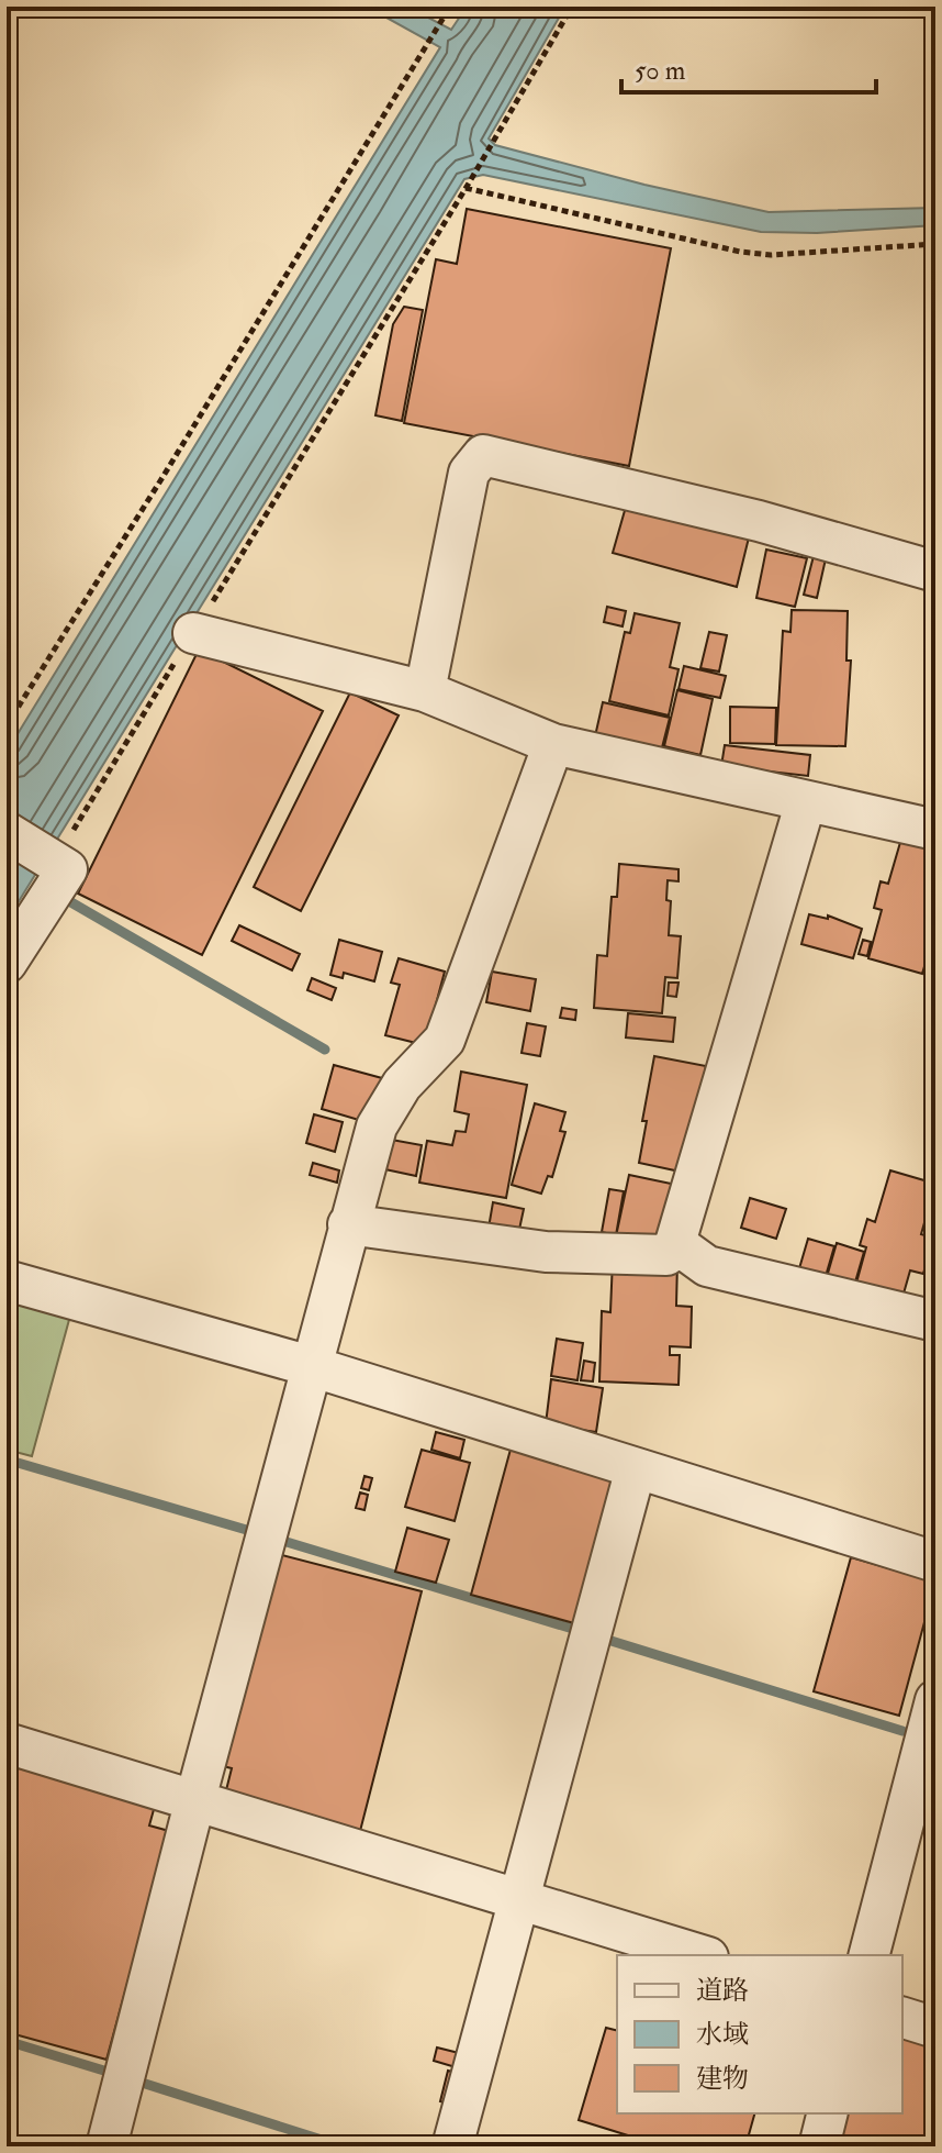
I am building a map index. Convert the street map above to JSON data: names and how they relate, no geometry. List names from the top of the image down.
{
  "legend": ["道路", "水域", "建物"],
  "scale_bar": "50 m"
}
